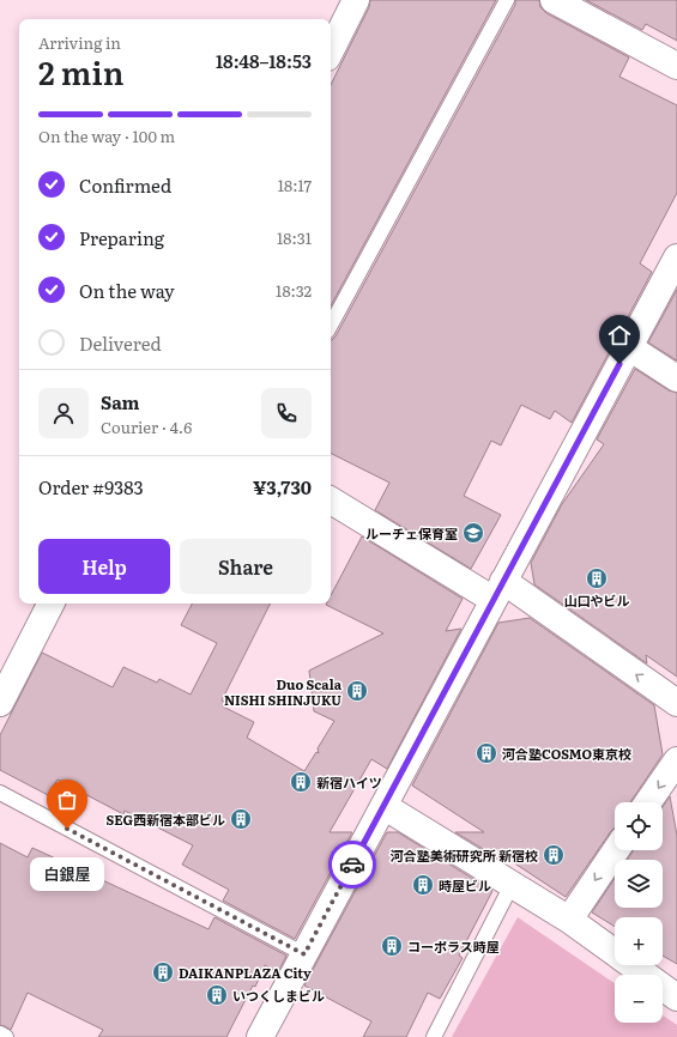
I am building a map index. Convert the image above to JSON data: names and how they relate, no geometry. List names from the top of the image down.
{
  "places": {
    "school or university": ["ルーチェ保育室"],
    "building": [
      "山口やビル",
      "Duo Scala NISHI SHINJUKU",
      "河合塾COSMO東京校",
      "新宿ハイツ",
      "SEG西新宿本部ビル",
      "河合塾美術研究所 新宿校",
      "時屋ビル",
      "コーポラス時屋",
      "DAIKANPLAZA City",
      "いつくしまビル"
    ],
    "other": ["白銀屋"]
  },
  "page": {
    "heading": ["2 min", "Arriving in", "18:48–18:53"],
    "panel": [
      "Sam",
      "Courier · 4.6",
      "Order #9383",
      "¥3,730"
    ],
    "bar": "On the way · 100 m",
    "list": [
      ["Confirmed", "18:17"],
      ["Preparing", "18:31"],
      ["On the way", "18:32"],
      "Delivered"
    ],
    "buttons": ["Help", "Share"],
    "map_buttons": ["+", "−"],
    "bubble": "白銀屋"
  }
}
